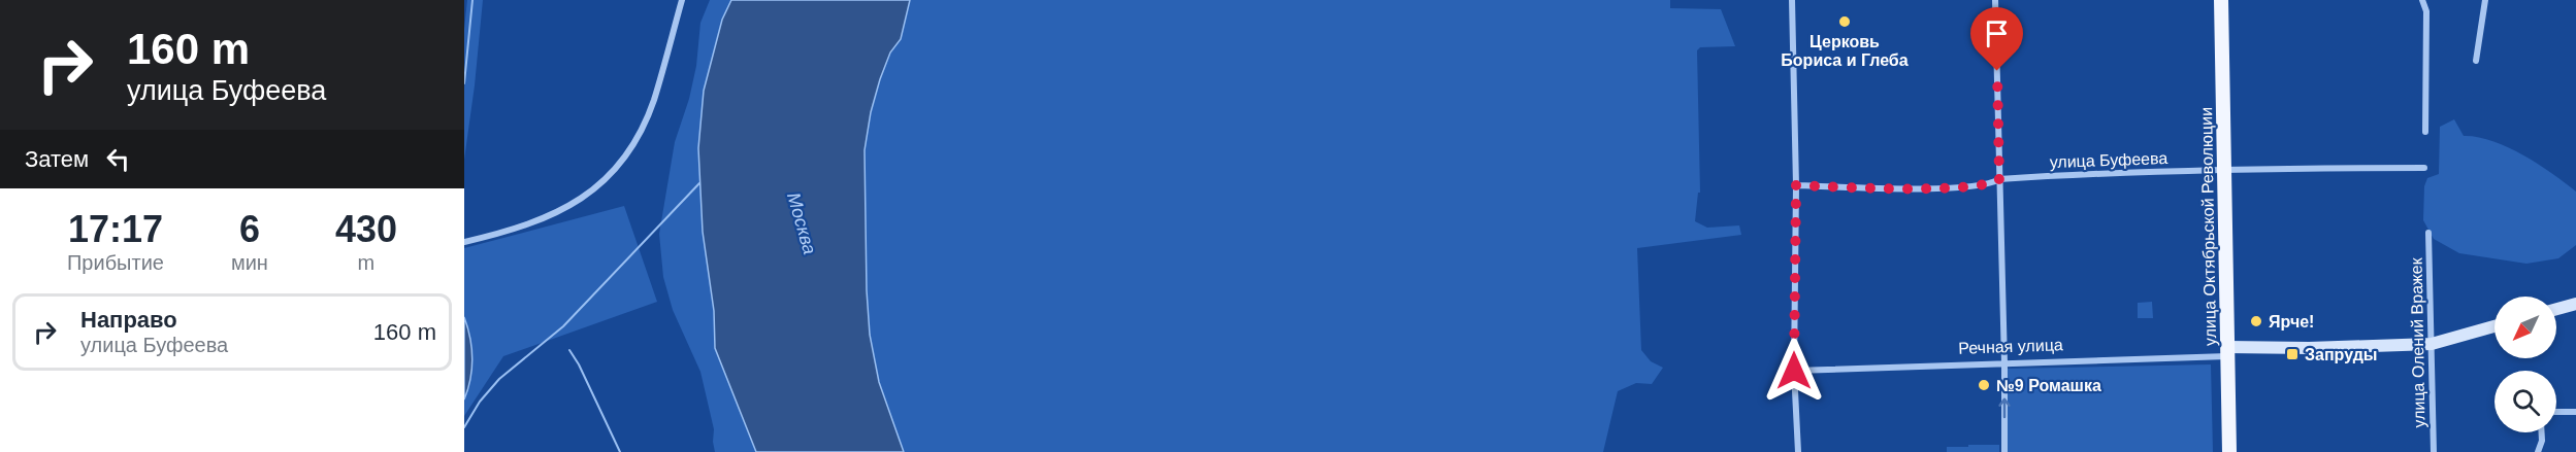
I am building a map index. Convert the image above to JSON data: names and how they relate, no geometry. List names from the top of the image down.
{
  "streets": {
    "main road": ["улица Октябрьской Революции"],
    "street": ["улица Буфеева", "улица Олений Вражек", "Речная улица"]
  },
  "crossings": [
    ["улица Буфеева", "улица Октябрьской Революции"],
    ["улица Октябрьской Революции", "Речная улица"],
    ["улица Олений Вражек", "Речная улица"]
  ],
  "water": ["Москва"],
  "places": {
    "other": ["Церковь Бориса и Глеба", "Ярче!", "№9 Ромашка"],
    "transit": ["Запруды"]
  },
  "north": "bottom left",
  "page": {
    "turn": ["160 m", "улица Буфеева"],
    "then": "Затем",
    "eta": [
      "17:17",
      "Прибытие",
      "6",
      "мин",
      "430",
      "m"
    ],
    "list": [
      {
        "name": "Направо",
        "note": "улица Буфеева",
        "value": "160 m"
      }
    ]
  }
}
